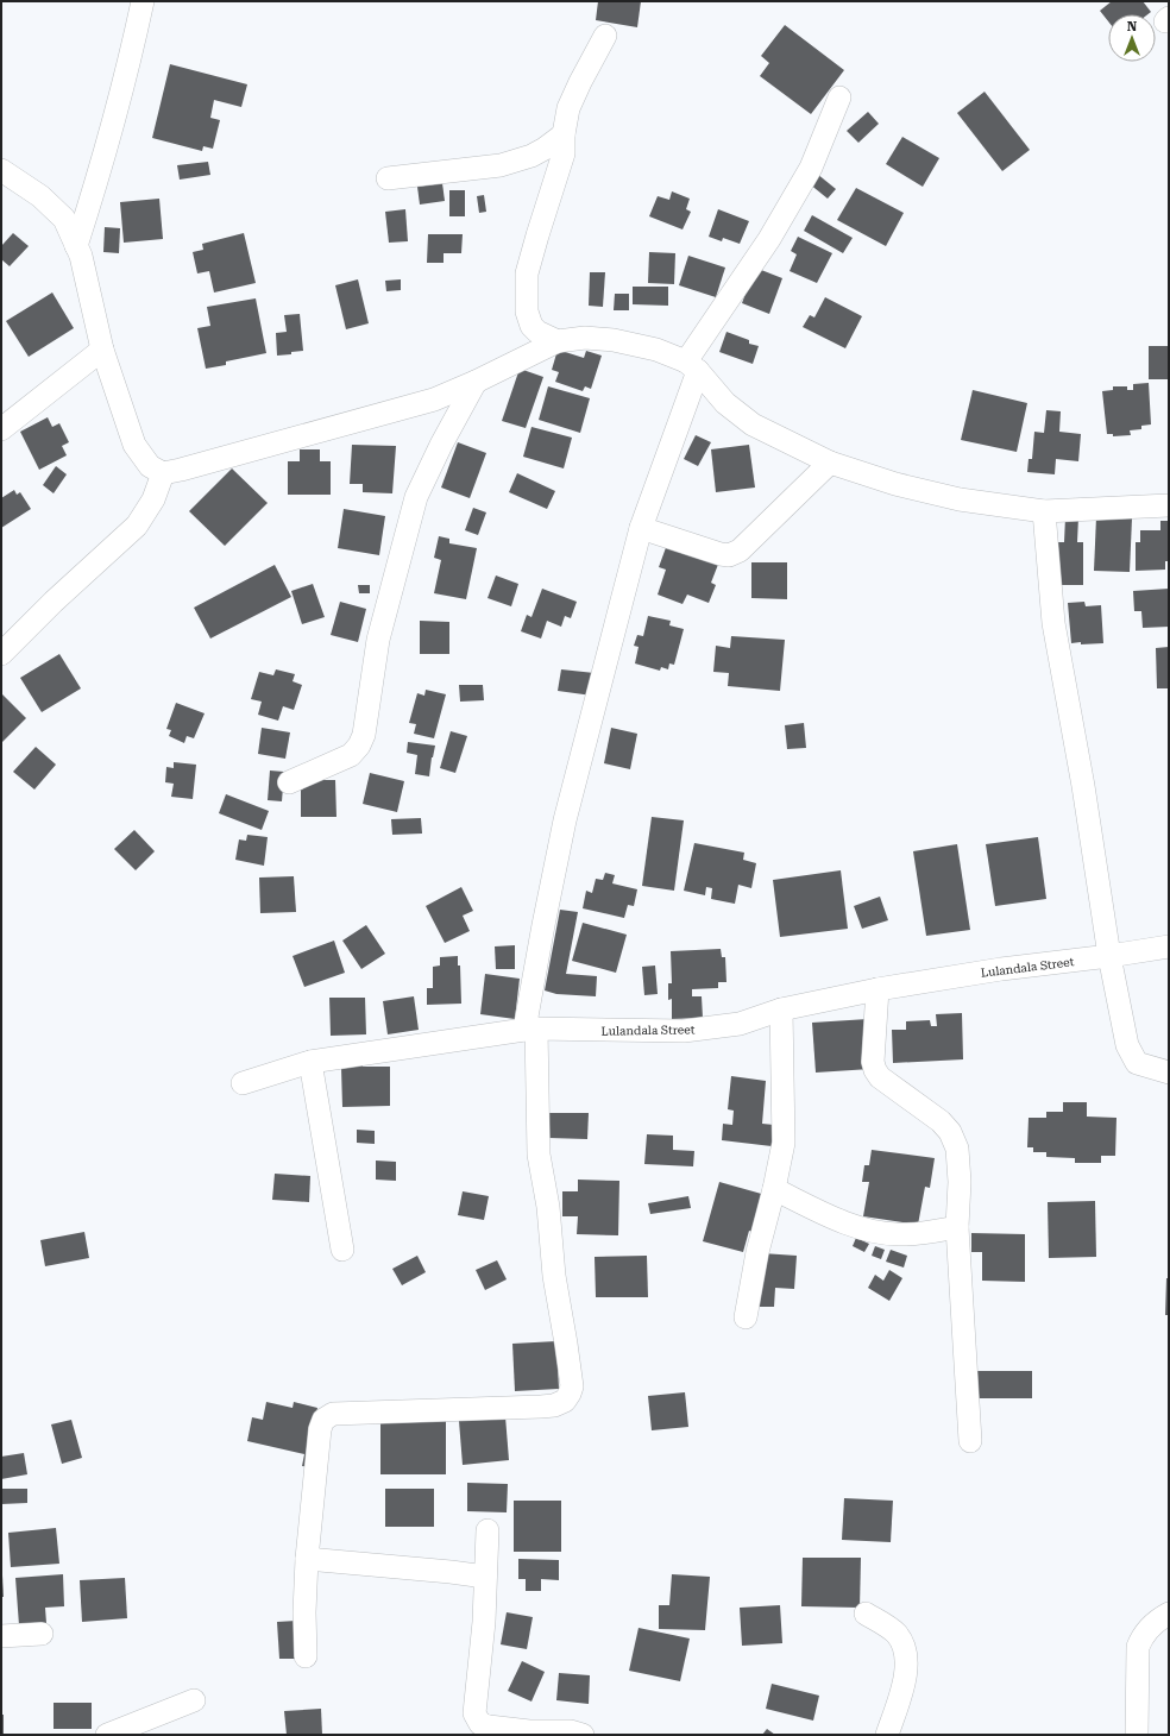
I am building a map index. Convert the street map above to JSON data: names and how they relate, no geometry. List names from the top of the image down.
{
  "streets": {
    "street": ["Lulandala Street"]
  },
  "north": "top"
}
